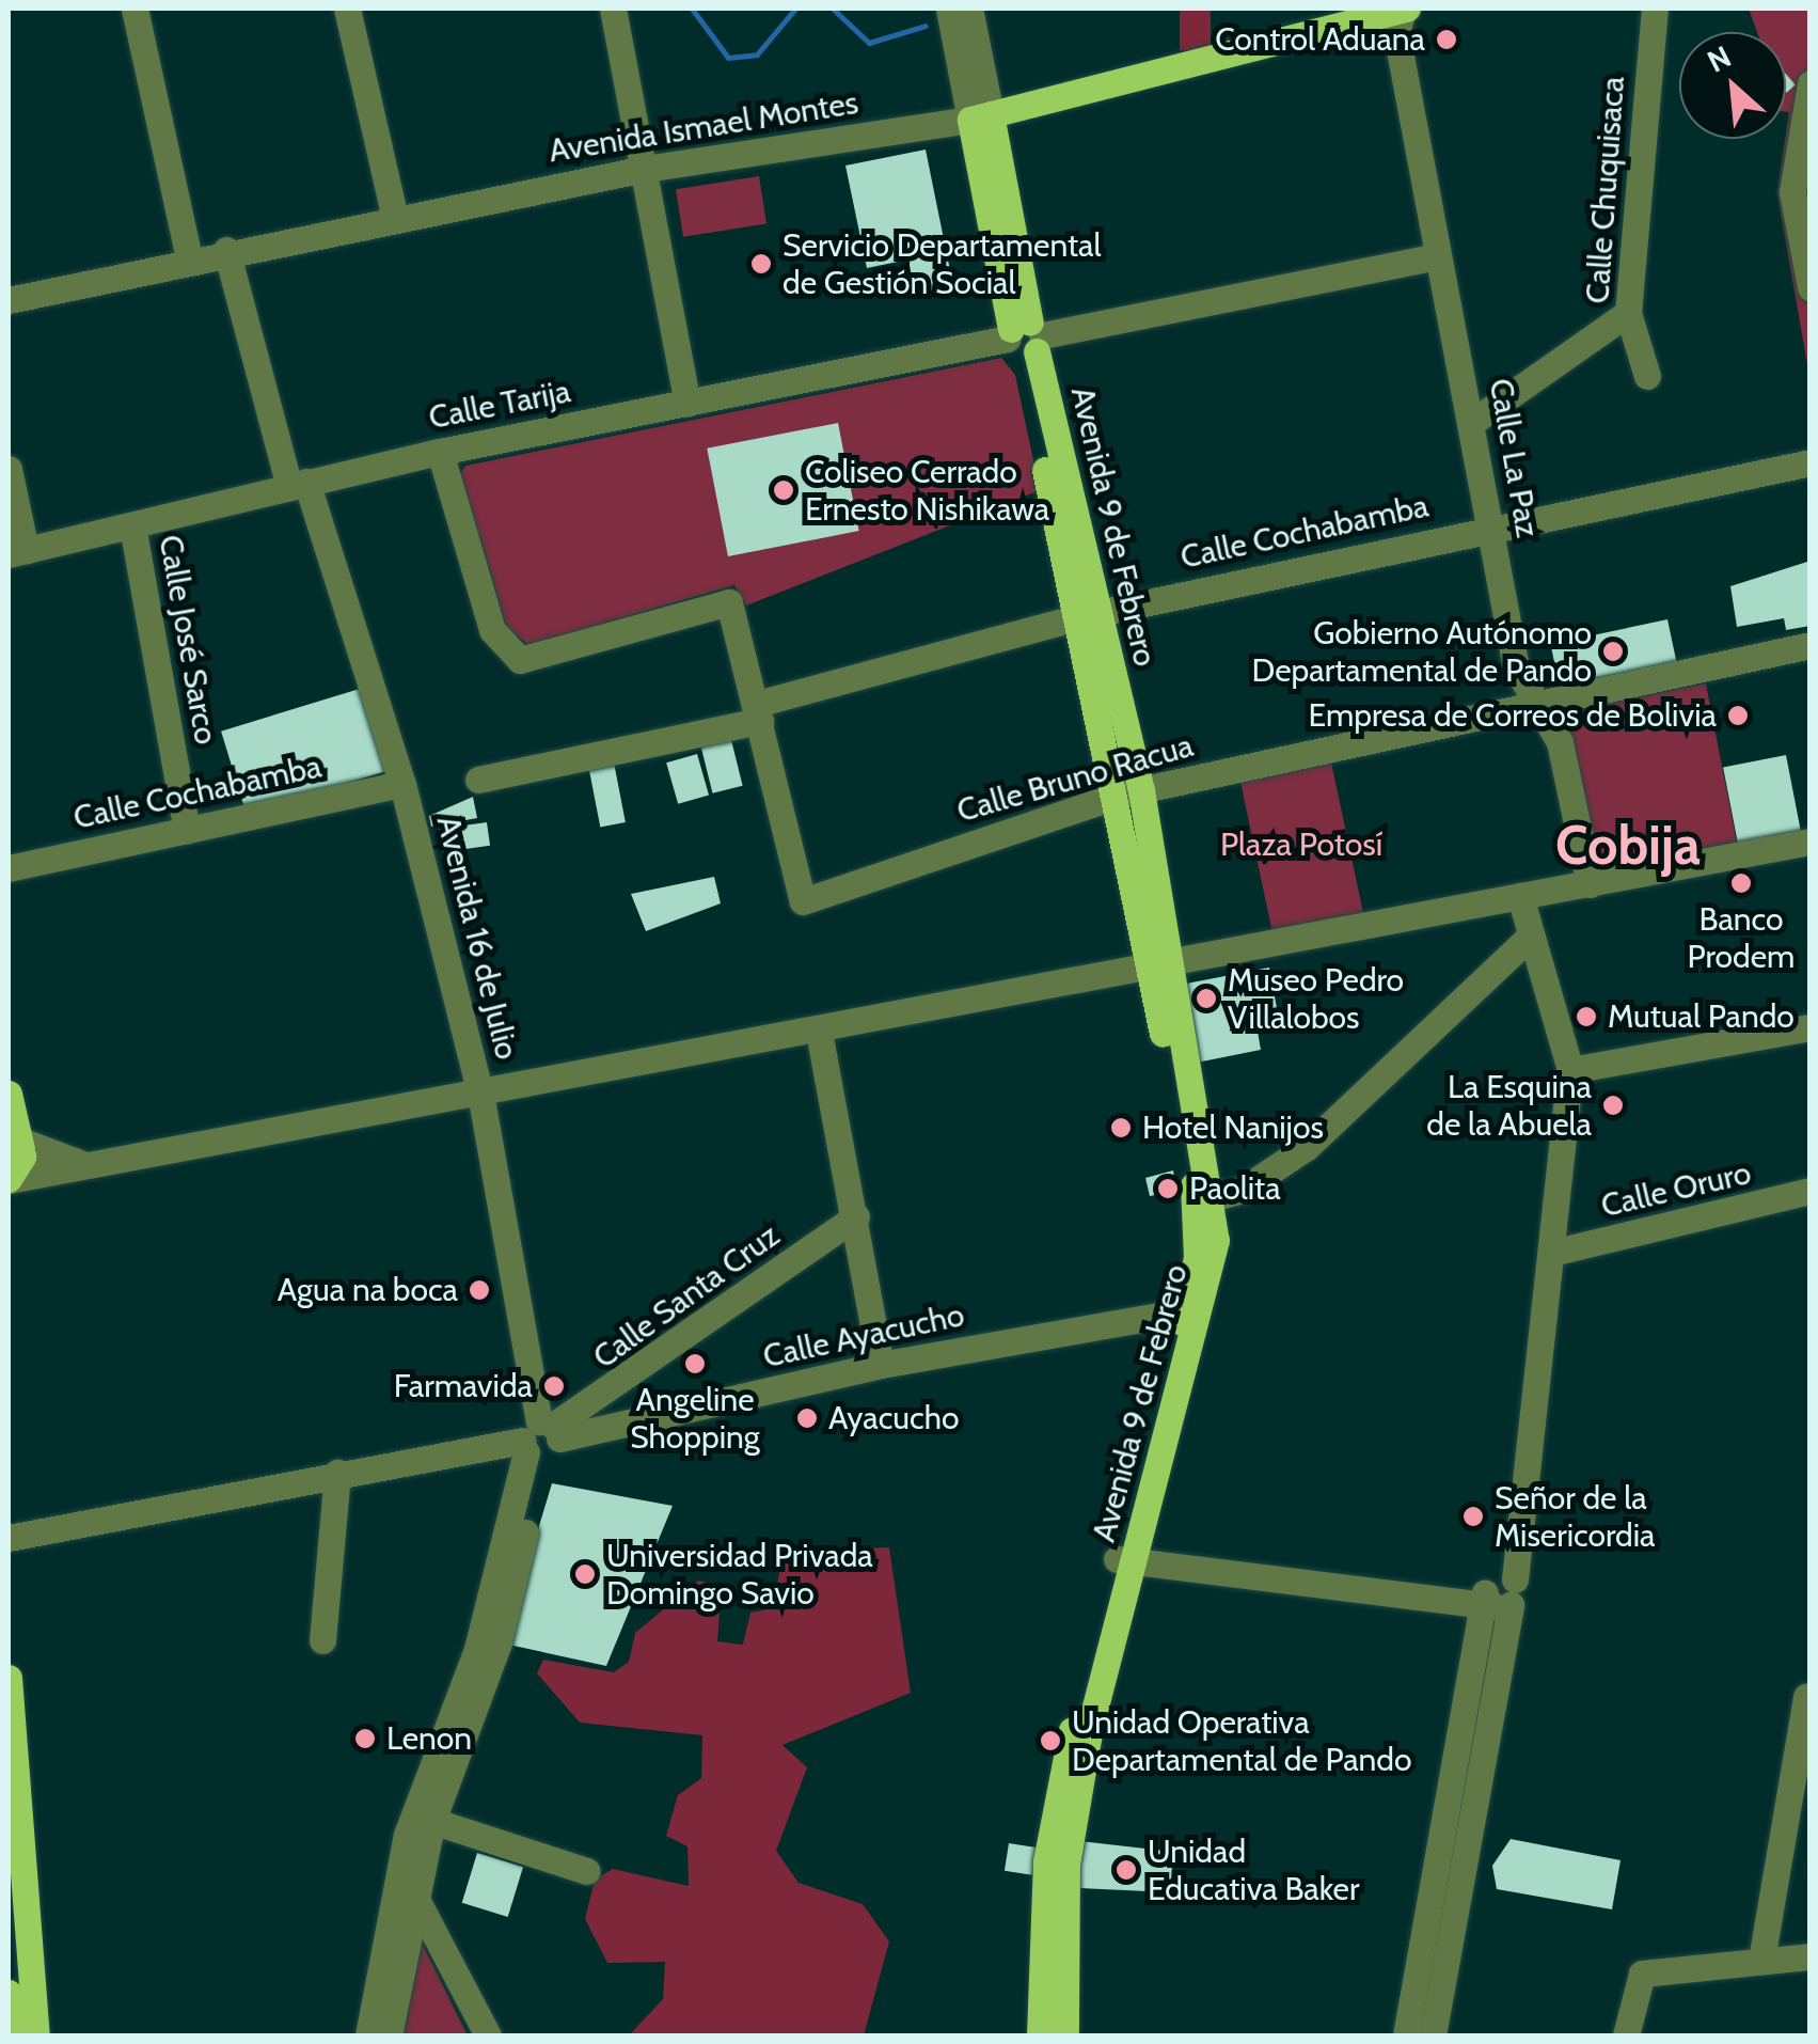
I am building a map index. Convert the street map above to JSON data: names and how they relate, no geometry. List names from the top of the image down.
{
  "streets": {
    "main road": ["Avenida Ismael Montes", "Avenida 9 de Febrero"],
    "street": [
      "Calle Chuquisaca",
      "Calle Tarija",
      "Calle La Paz",
      "Calle Cochabamba",
      "Calle José Sarco",
      "Calle Bruno Racua",
      "Avenida 16 de Julio",
      "Calle Oruro",
      "Calle Santa Cruz",
      "Calle Ayacucho"
    ]
  },
  "crossings": [
    ["Avenida Ismael Montes", "Calle La Paz"],
    ["Avenida Ismael Montes", "Avenida 9 de Febrero"],
    ["Avenida Ismael Montes", "Avenida 16 de Julio"],
    ["Calle Tarija", "Calle La Paz"],
    ["Calle Tarija", "Avenida 9 de Febrero"],
    ["Calle Tarija", "Calle José Sarco"],
    ["Calle Tarija", "Avenida 16 de Julio"],
    ["Calle La Paz", "Calle Cochabamba"],
    ["Calle La Paz", "Calle Bruno Racua"],
    ["Avenida 9 de Febrero", "Calle Cochabamba"],
    ["Avenida 9 de Febrero", "Calle Bruno Racua"],
    ["Avenida 9 de Febrero", "Calle Ayacucho"],
    ["Calle Cochabamba", "Calle José Sarco"],
    ["Calle Cochabamba", "Calle Bruno Racua"],
    ["Calle Cochabamba", "Avenida 16 de Julio"],
    ["Avenida 16 de Julio", "Calle Santa Cruz"],
    ["Avenida 16 de Julio", "Calle Ayacucho"],
    ["Calle Santa Cruz", "Calle Ayacucho"]
  ],
  "districts": ["Cobija"],
  "parks": ["Plaza Potosí"],
  "places": [
    "Control Aduana",
    "Servicio Departamental de Gestión Social",
    "Coliseo Cerrado Ernesto Nishikawa",
    "Gobierno Autónomo Departamental de Pando",
    "Empresa de Correos de Bolivia",
    "Banco Prodem",
    "Museo Pedro Villalobos",
    "Mutual Pando",
    "La Esquina de la Abuela",
    "Hotel Nanijos",
    "Paolita",
    "Agua na boca",
    "Angeline Shopping",
    "Farmavida",
    "Ayacucho",
    "Señor de la Misericordia",
    "Universidad Privada Domingo Savio",
    "Lenon",
    "Unidad Operativa Departamental de Pando",
    "Unidad Educativa Baker"
  ],
  "north": "top left"
}
